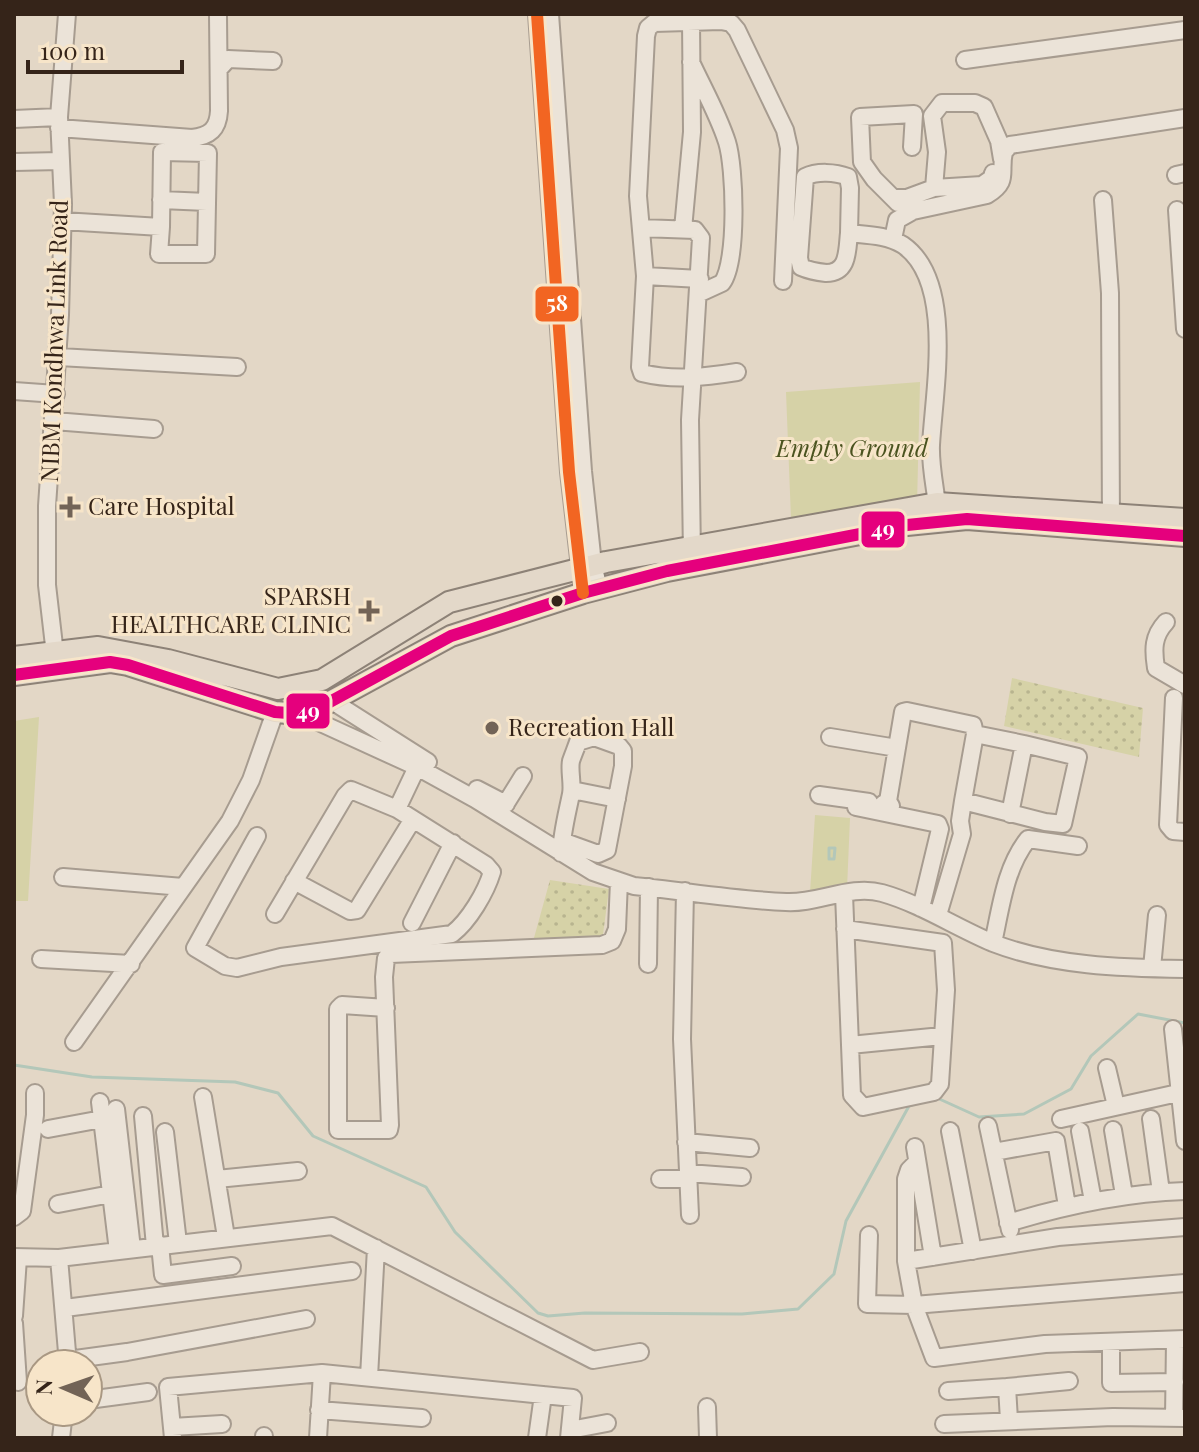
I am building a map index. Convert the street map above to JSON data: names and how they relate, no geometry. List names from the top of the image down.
{
  "streets": {
    "street": ["NIBM Kondhwa Link Road"]
  },
  "parks": ["Empty Ground"],
  "places": {
    "health": ["Care Hospital", "SPARSH HEALTHCARE CLINIC"],
    "other": ["Recreation Hall"]
  },
  "lines": ["transit line 58", "transit line 49"],
  "scale_bar": "100 m",
  "north": "left"
}
